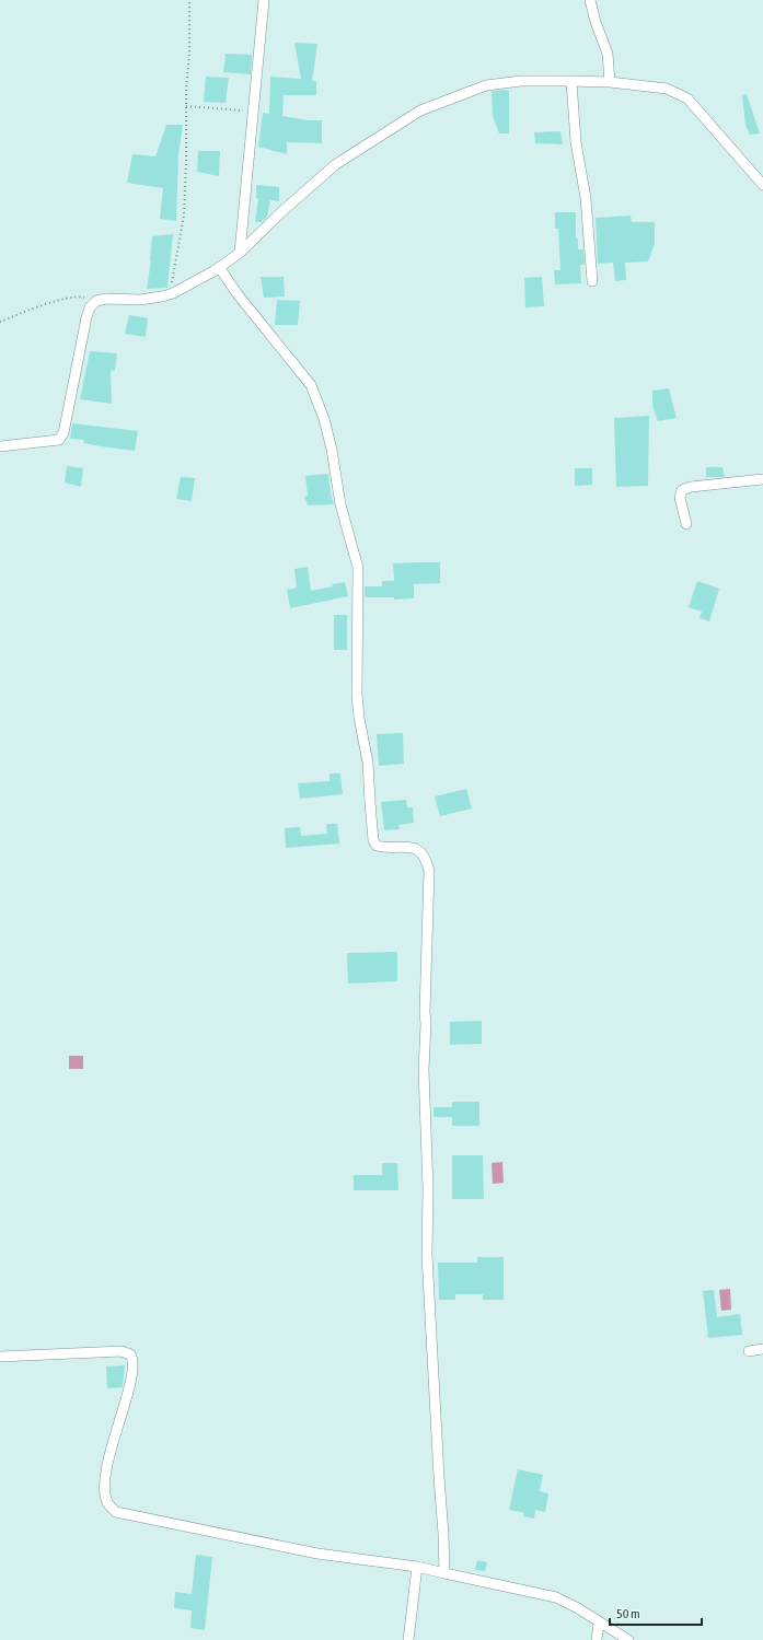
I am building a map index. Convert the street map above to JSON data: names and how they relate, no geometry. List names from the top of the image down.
{
  "scale_bar": "50 m"
}
